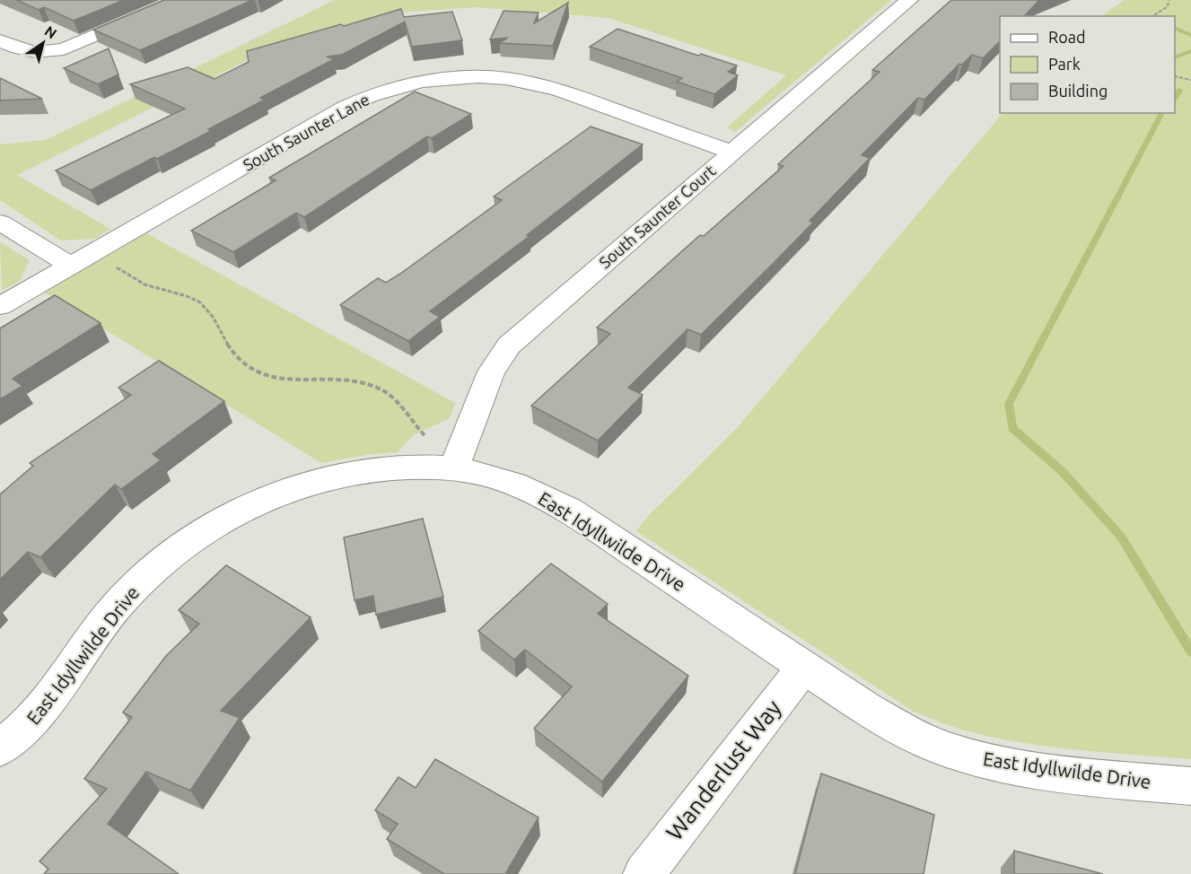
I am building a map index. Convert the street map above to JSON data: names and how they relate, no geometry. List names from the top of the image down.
{
  "streets": {
    "street": [
      "South Saunter Lane",
      "South Saunter Court",
      "East Idyllwilde Drive",
      "Wanderlust Way"
    ]
  },
  "crossings": [
    ["South Saunter Lane", "South Saunter Court"],
    ["South Saunter Court", "East Idyllwilde Drive"],
    ["East Idyllwilde Drive", "Wanderlust Way"]
  ],
  "legend": ["Road", "Park", "Building"],
  "north": "top right"
}
